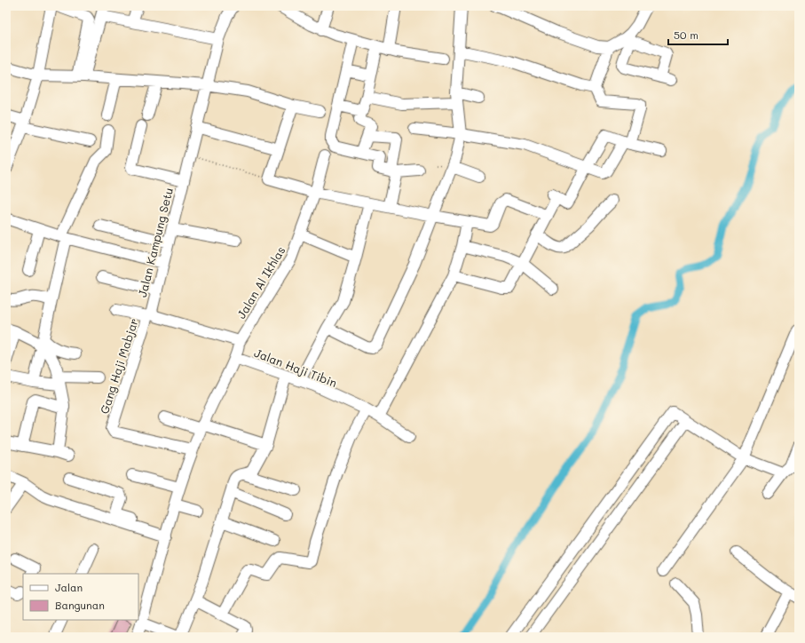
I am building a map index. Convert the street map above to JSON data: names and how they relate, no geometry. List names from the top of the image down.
{
  "streets": {
    "street": [
      "Jalan Kampung Setu",
      "Jalan Al Ikhlas",
      "Gang Haji Mabjar",
      "Jalan Haji Tibin"
    ]
  },
  "crossings": [
    ["Jalan Kampung Setu", "Jalan Al Ikhlas"],
    ["Jalan Kampung Setu", "Gang Haji Mabjar"]
  ],
  "legend": ["Jalan", "Bangunan"],
  "scale_bar": "50 m"
}
